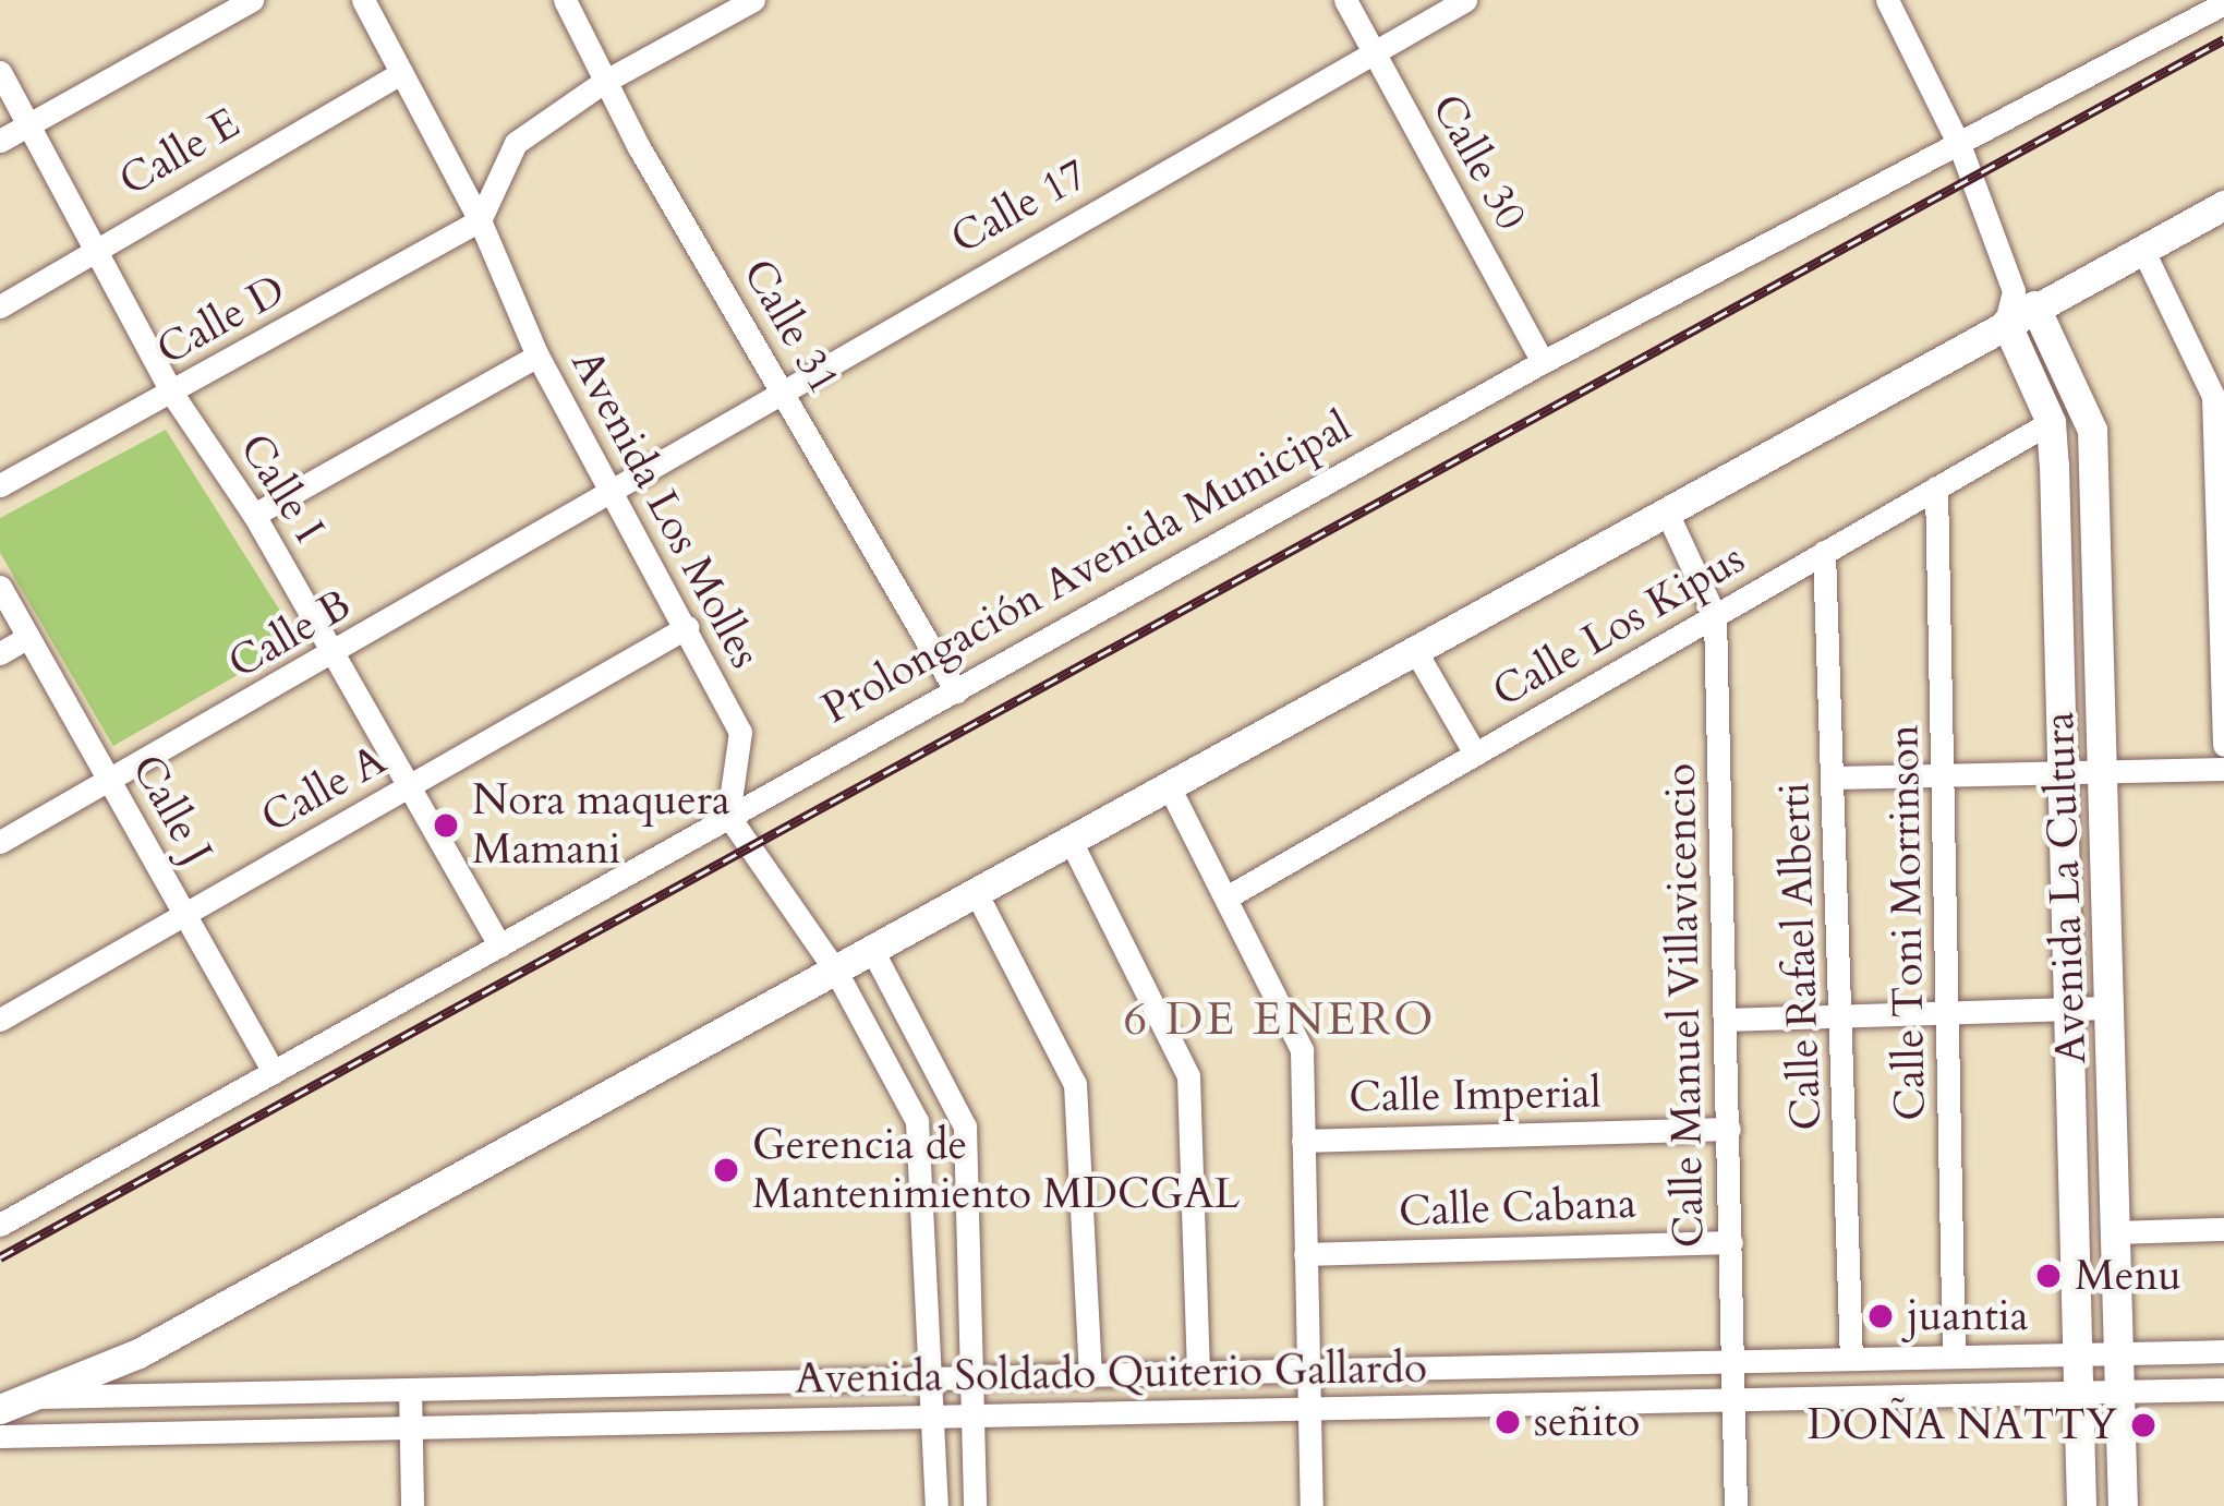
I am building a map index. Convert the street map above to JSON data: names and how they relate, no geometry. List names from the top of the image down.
{
  "streets": {
    "main road": ["Avenida La Cultura"],
    "street": [
      "Calle E",
      "Calle 30",
      "Calle 17",
      "Calle D",
      "Calle 31",
      "Calle I",
      "Avenida Los Molles",
      "Prolongación Avenida Municipal",
      "Calle Los Kipus",
      "Calle B",
      "Calle A",
      "Calle J",
      "Calle Toni Morrinson",
      "Calle Rafael Alberti",
      "Calle Manuel Villavicencio",
      "Calle Imperial",
      "Calle Cabana",
      "Avenida Soldado Quiterio Gallardo"
    ]
  },
  "crossings": [
    ["Calle E", "Calle I"],
    ["Calle E", "Avenida Los Molles"],
    ["Calle 30", "Calle 17"],
    ["Calle 30", "Prolongación Avenida Municipal"],
    ["Calle 17", "Calle 31"],
    ["Calle 17", "Avenida Los Molles"],
    ["Calle 17", "Calle B"],
    ["Calle D", "Calle I"],
    ["Calle D", "Avenida Los Molles"],
    ["Calle 31", "Prolongación Avenida Municipal"],
    ["Calle I", "Prolongación Avenida Municipal"],
    ["Calle I", "Calle B"],
    ["Calle I", "Calle A"],
    ["Avenida Los Molles", "Prolongación Avenida Municipal"],
    ["Avenida Los Molles", "Calle B"],
    ["Avenida Los Molles", "Calle A"],
    ["Prolongación Avenida Municipal", "Calle J"],
    ["Prolongación Avenida Municipal", "Avenida La Cultura"],
    ["Calle Los Kipus", "Avenida La Cultura"],
    ["Calle Los Kipus", "Calle Toni Morrinson"],
    ["Calle Los Kipus", "Calle Rafael Alberti"],
    ["Calle Los Kipus", "Calle Manuel Villavicencio"],
    ["Calle B", "Calle J"],
    ["Calle A", "Calle J"],
    ["Avenida La Cultura", "Avenida Soldado Quiterio Gallardo"],
    ["Calle Toni Morrinson", "Avenida Soldado Quiterio Gallardo"],
    ["Calle Rafael Alberti", "Avenida Soldado Quiterio Gallardo"],
    ["Calle Manuel Villavicencio", "Calle Imperial"],
    ["Calle Manuel Villavicencio", "Calle Cabana"],
    ["Calle Manuel Villavicencio", "Avenida Soldado Quiterio Gallardo"]
  ],
  "districts": ["6 DE ENERO"],
  "places": [
    "Nora maquera Mamani",
    "Gerencia de Mantenimiento MDCGAL",
    "Menu",
    "juantia",
    "señito",
    "DOÑA NATTY"
  ]
}
